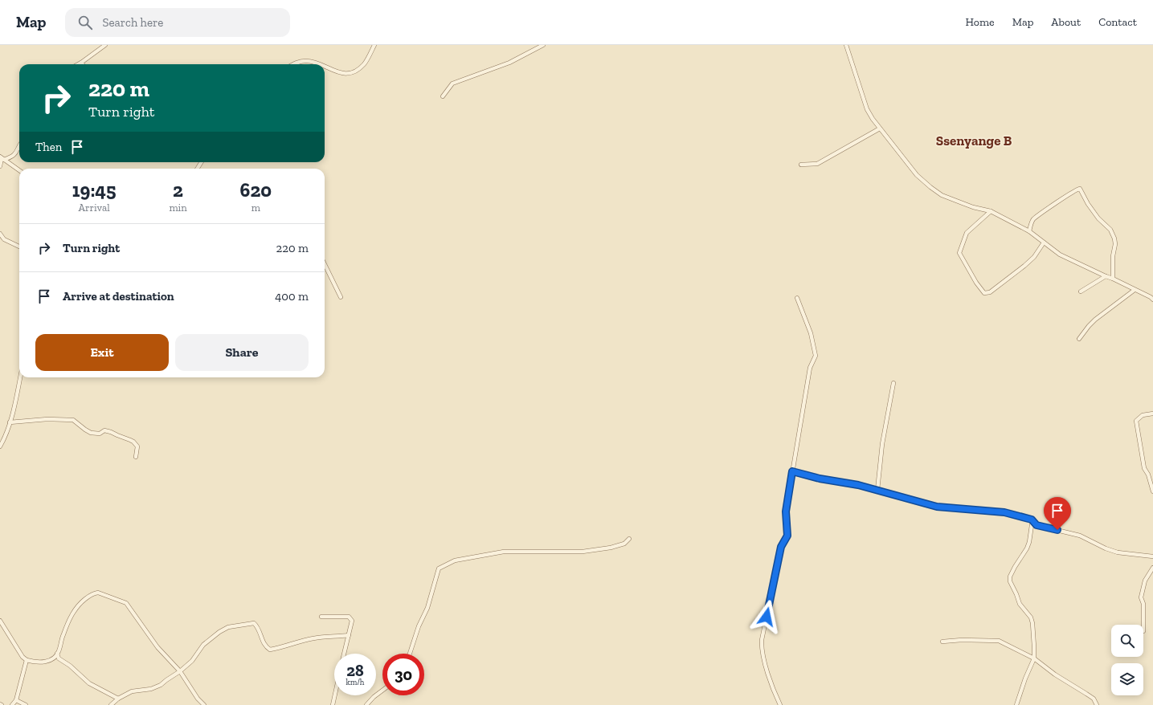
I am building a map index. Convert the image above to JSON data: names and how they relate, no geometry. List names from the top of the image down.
{
  "districts": ["Ssenyange B"],
  "page": {
    "header": "Map",
    "search": "Search here",
    "nav": [
      "Home",
      "Map",
      "About",
      "Contact"
    ],
    "turn": ["220 m", "Turn right"],
    "then": "Then",
    "eta": [
      "19:45",
      "Arrival",
      "2",
      "min",
      "620",
      "m"
    ],
    "list": [
      {
        "name": "Turn right",
        "value": "220 m"
      },
      {
        "name": "Arrive at destination",
        "value": "400 m"
      }
    ],
    "buttons": ["Exit", "Share"],
    "speed": "28 km/h",
    "limit": "30"
  }
}
